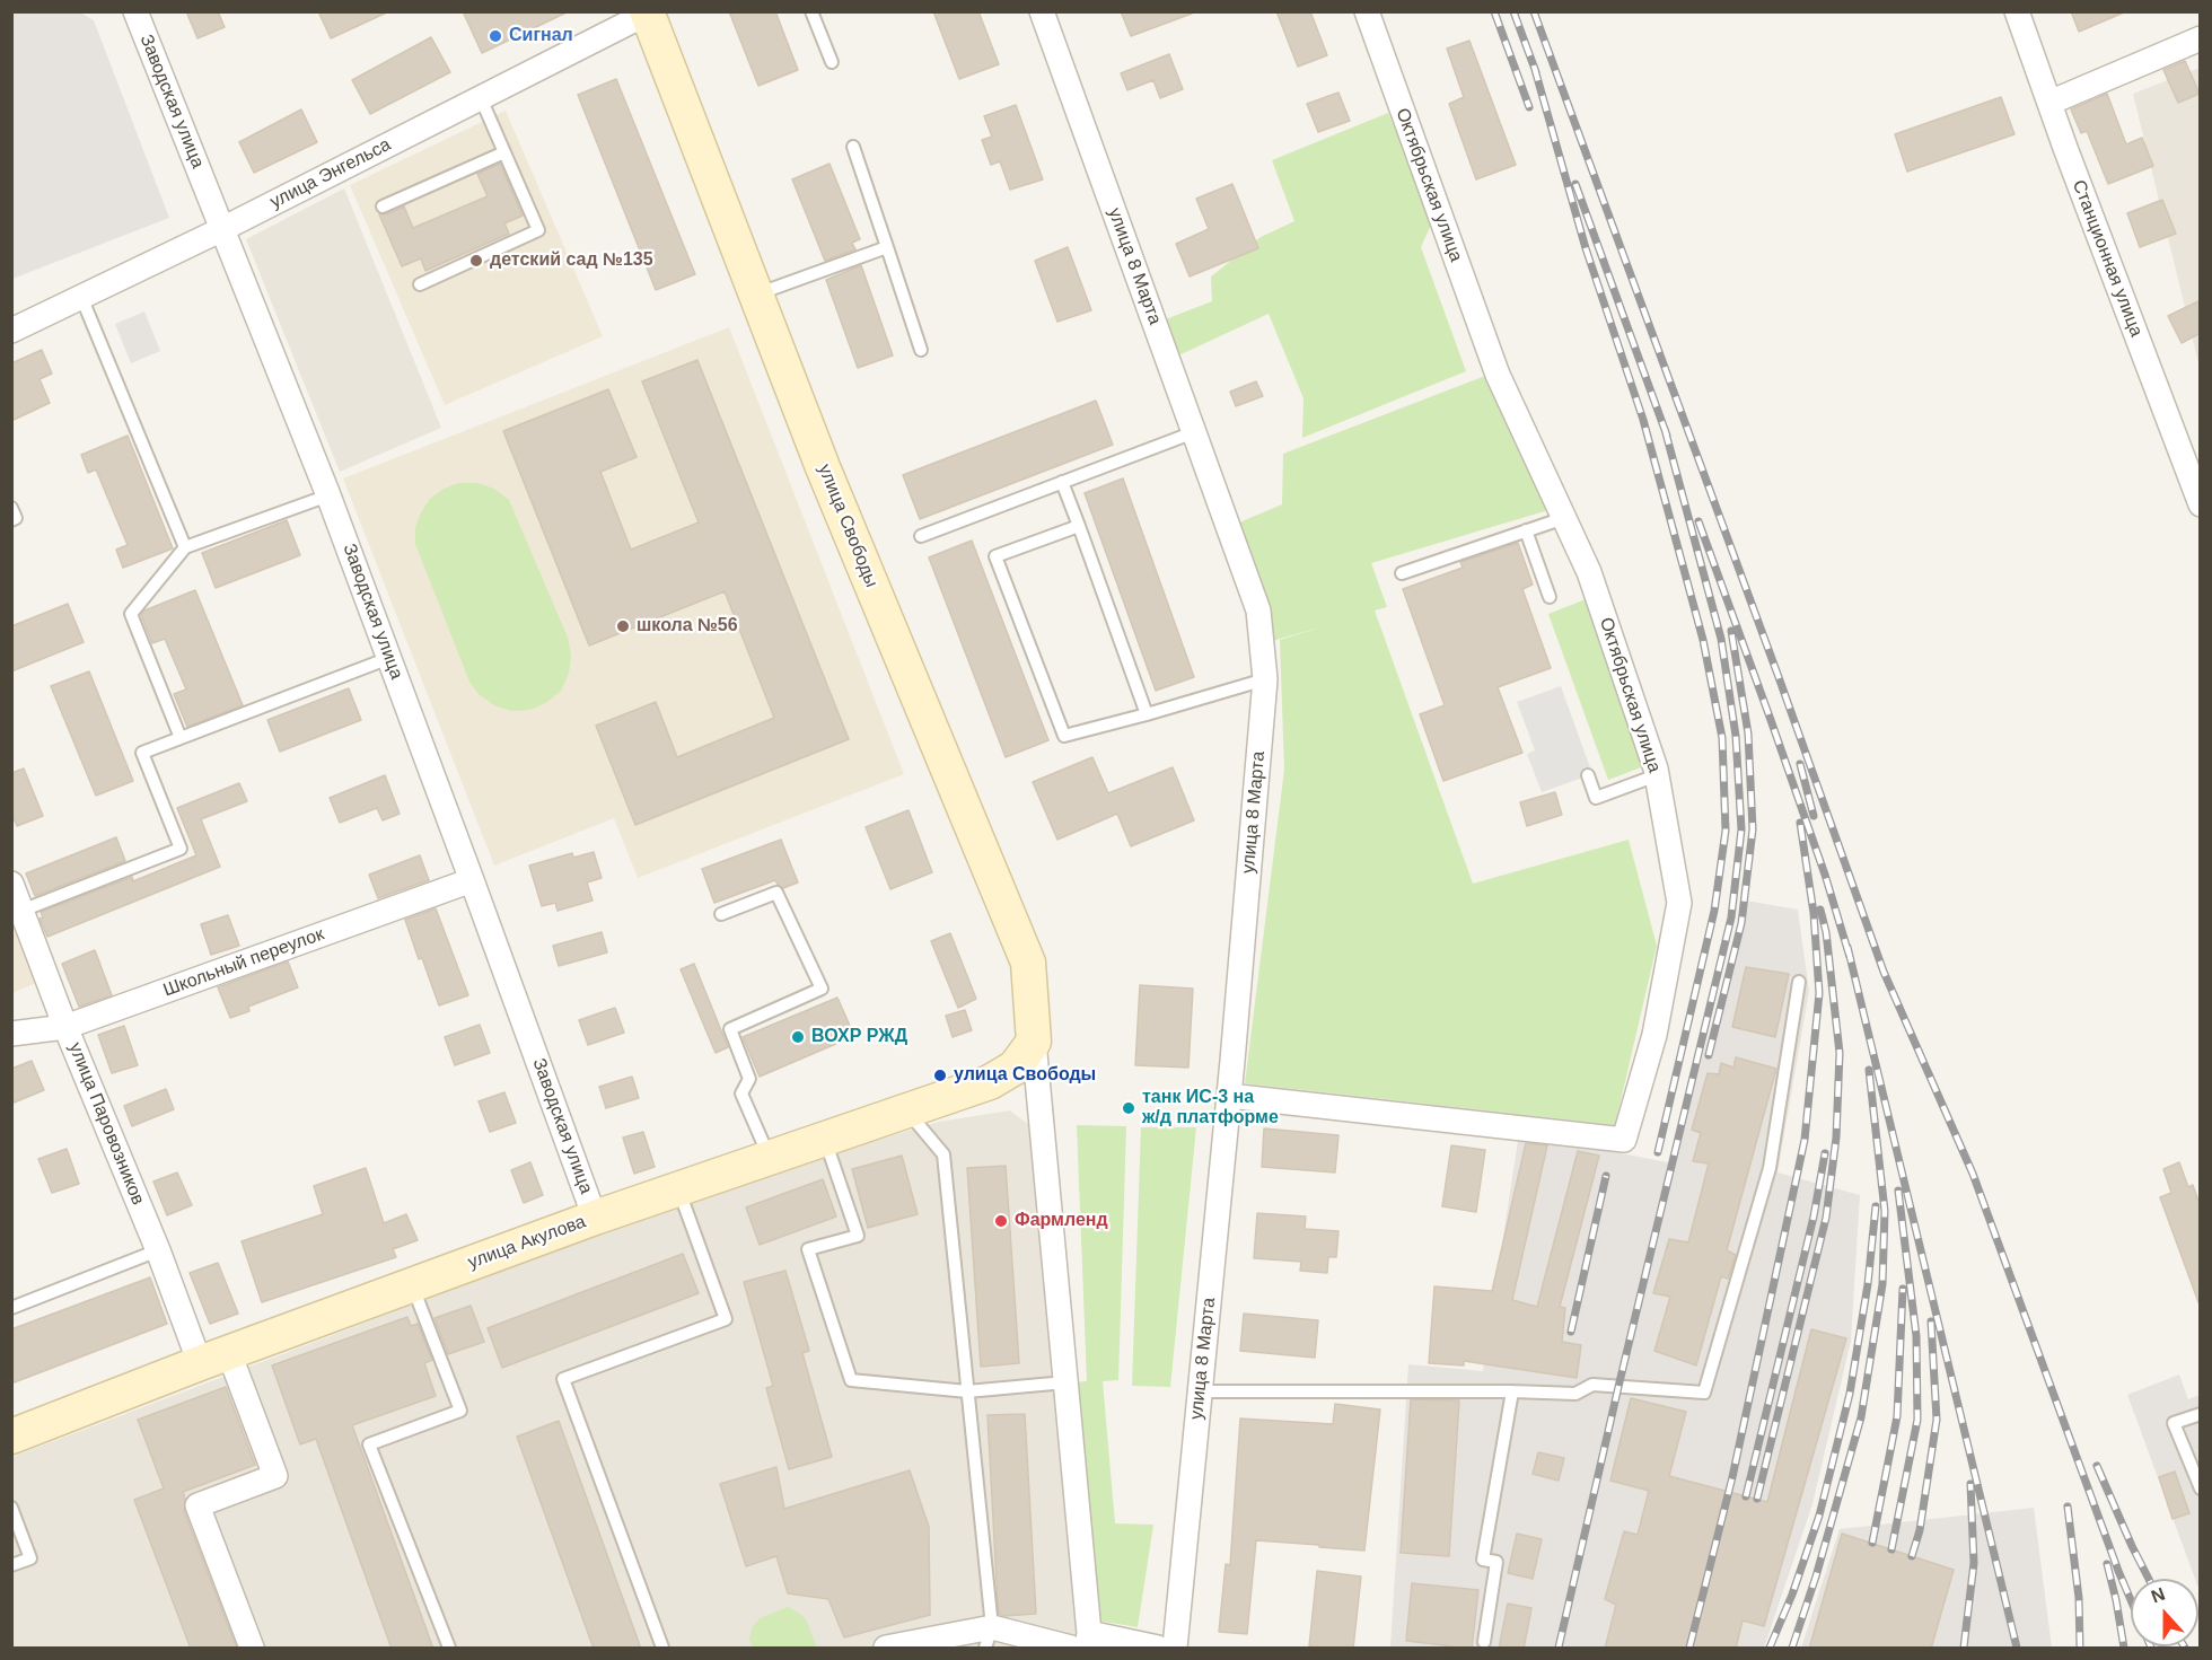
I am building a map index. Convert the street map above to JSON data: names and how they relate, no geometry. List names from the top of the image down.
{
  "streets": {
    "street": [
      "Заводская улица",
      "улица Энгельса",
      "Октябрьская улица",
      "Станционная улица",
      "улица 8 Марта",
      "улица Свободы",
      "Школьный переулок",
      "улица Паровозников",
      "улица Акулова"
    ]
  },
  "crossings": [
    ["Заводская улица", "улица Энгельса"],
    ["Заводская улица", "Школьный переулок"],
    ["Заводская улица", "улица Акулова"],
    ["улица Энгельса", "улица Свободы"],
    ["Октябрьская улица", "улица 8 Марта"],
    ["улица Свободы", "улица Акулова"],
    ["Школьный переулок", "улица Паровозников"],
    ["улица Паровозников", "улица Акулова"]
  ],
  "places": [
    "Сигнал",
    "детский сад №135",
    "школа №56",
    "ВОХР РЖД",
    "улица Свободы",
    "танк ИС-3 на ж/д платформе",
    "Фармленд"
  ],
  "north": "top"
}
